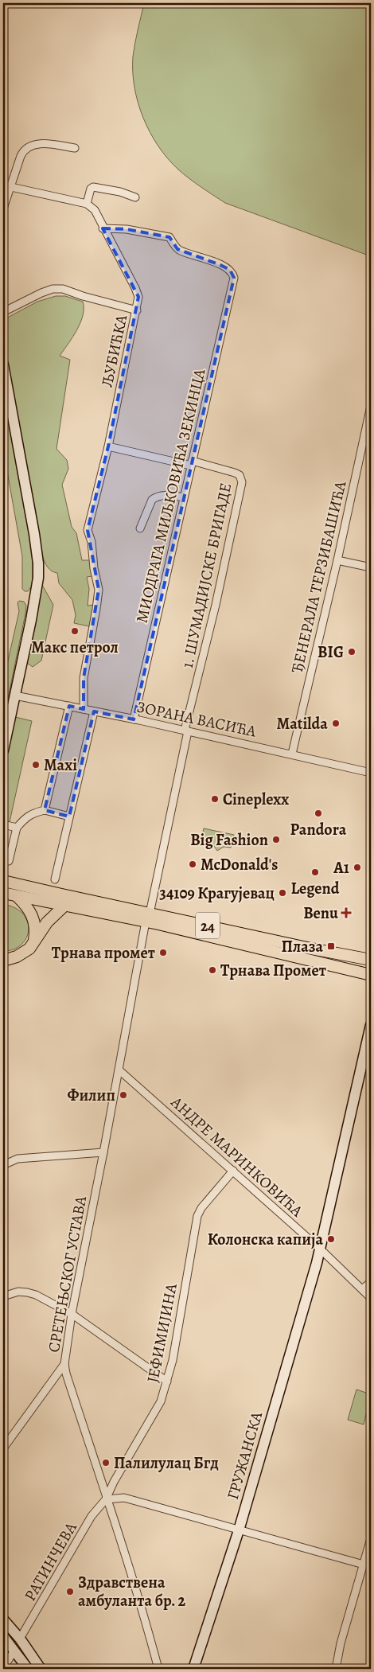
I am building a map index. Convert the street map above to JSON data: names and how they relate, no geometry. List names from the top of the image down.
{
  "streets": {
    "main road": ["24"],
    "street": [
      "ЉУБИЋКА",
      "МИОДРАГА МИЉКОВИЋА ЗЕКИНЦА",
      "1. ШУМАДИЈСКЕ БРИГАДЕ",
      "ЂЕНЕРАЛА ТЕРЗИБАШИЋА",
      "ЗОРАНА ВАСИЋА",
      "АНДРЕ МАРИНКОВИЋА",
      "СРЕТЕЊСКОГ УСТАВА",
      "ЈЕФИМИЈИНА",
      "ГРУЖАНСКА",
      "РАТИНЧЕВА"
    ]
  },
  "crossings": [
    ["ЉУБИЋКА", "МИОДРАГА МИЉКОВИЋА ЗЕКИНЦА"],
    ["ЉУБИЋКА", "1. ШУМАДИЈСКЕ БРИГАДЕ"],
    ["ЉУБИЋКА", "ЗОРАНА ВАСИЋА"],
    ["МИОДРАГА МИЉКОВИЋА ЗЕКИНЦА", "1. ШУМАДИЈСКЕ БРИГАДЕ"],
    ["МИОДРАГА МИЉКОВИЋА ЗЕКИНЦА", "ЗОРАНА ВАСИЋА"],
    ["1. ШУМАДИЈСКЕ БРИГАДЕ", "ЗОРАНА ВАСИЋА"],
    ["1. ШУМАДИЈСКЕ БРИГАДЕ", "24"],
    ["1. ШУМАДИЈСКЕ БРИГАДЕ", "СРЕТЕЊСКОГ УСТАВА"],
    ["ЂЕНЕРАЛА ТЕРЗИБАШИЋА", "ЗОРАНА ВАСИЋА"],
    ["24", "СРЕТЕЊСКОГ УСТАВА"],
    ["АНДРЕ МАРИНКОВИЋА", "СРЕТЕЊСКОГ УСТАВА"],
    ["АНДРЕ МАРИНКОВИЋА", "ЈЕФИМИЈИНА"],
    ["АНДРЕ МАРИНКОВИЋА", "ГРУЖАНСКА"],
    ["СРЕТЕЊСКОГ УСТАВА", "ЈЕФИМИЈИНА"],
    ["СРЕТЕЊСКОГ УСТАВА", "РАТИНЧЕВА"],
    ["ЈЕФИМИЈИНА", "РАТИНЧЕВА"]
  ],
  "places": {
    "other": [
      "Макс петрол",
      "BIG",
      "Matilda",
      "Maxi",
      "Cineplexx",
      "Pandora",
      "Big Fashion",
      "McDonald's",
      "A1",
      "Legend",
      "34109 Крагујевац",
      "Трнава промет",
      "Трнава Промет",
      "Филип",
      "Колонска капија",
      "Палилулац Бгд",
      "Здравствена амбуланта бр. 2"
    ],
    "health": ["Benu"],
    "transit": ["Плаза"]
  }
}
